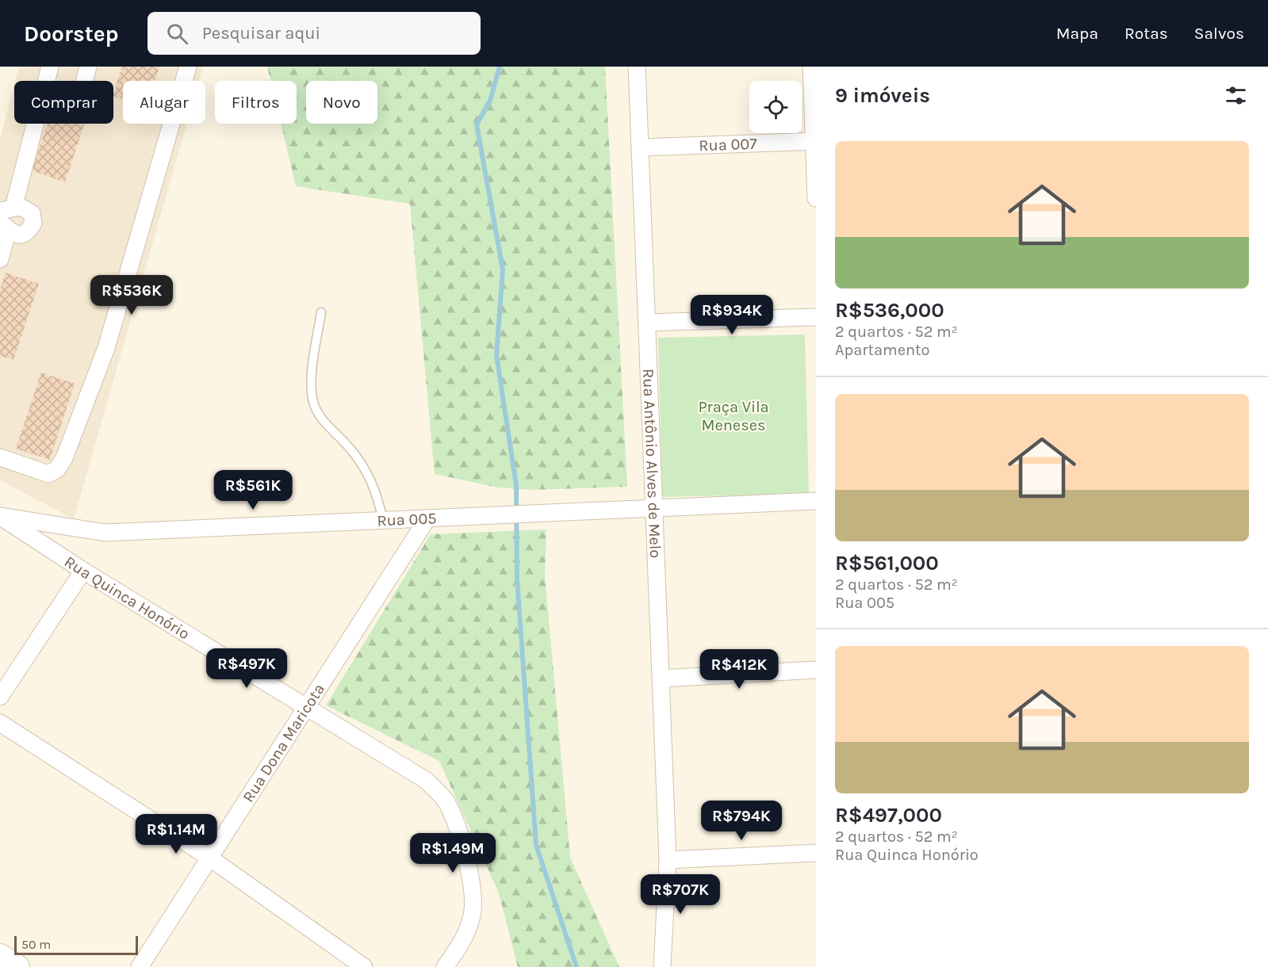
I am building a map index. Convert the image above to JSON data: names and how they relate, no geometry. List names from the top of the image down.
{
  "streets": {
    "street": [
      "Rua 007",
      "Rua Antônio Alves de Melo",
      "Rua 005",
      "Rua Quinca Honório",
      "Rua Dona Maricota"
    ]
  },
  "crossings": [
    ["Rua 007", "Rua Antônio Alves de Melo"],
    ["Rua Antônio Alves de Melo", "Rua 005"],
    ["Rua 005", "Rua Quinca Honório"],
    ["Rua 005", "Rua Dona Maricota"],
    ["Rua Quinca Honório", "Rua Dona Maricota"]
  ],
  "parks": ["Praça Vila Meneses"],
  "scale_bar": "50 m",
  "page": {
    "header": "Doorstep",
    "search": "Pesquisar aqui",
    "nav": ["Mapa", "Rotas", "Salvos"],
    "heading": "9 imóveis",
    "chip": [
      "Comprar",
      "Alugar",
      "Filtros",
      "Novo"
    ],
    "list": [
      {
        "name": "R$536,000",
        "note": "2 quartos · 52 m² · Apartamento"
      },
      {
        "name": "R$561,000",
        "note": "2 quartos · 52 m² · Rua 005"
      },
      {
        "name": "R$497,000",
        "note": "2 quartos · 52 m² · Rua Quinca Honório"
      }
    ],
    "price": [
      "R$536K",
      "R$934K",
      "R$561K",
      "R$497K",
      "R$412K",
      "R$794K",
      "R$1.14M",
      "R$1.49M",
      "R$707K"
    ],
    "scale": "50 m"
  }
}
